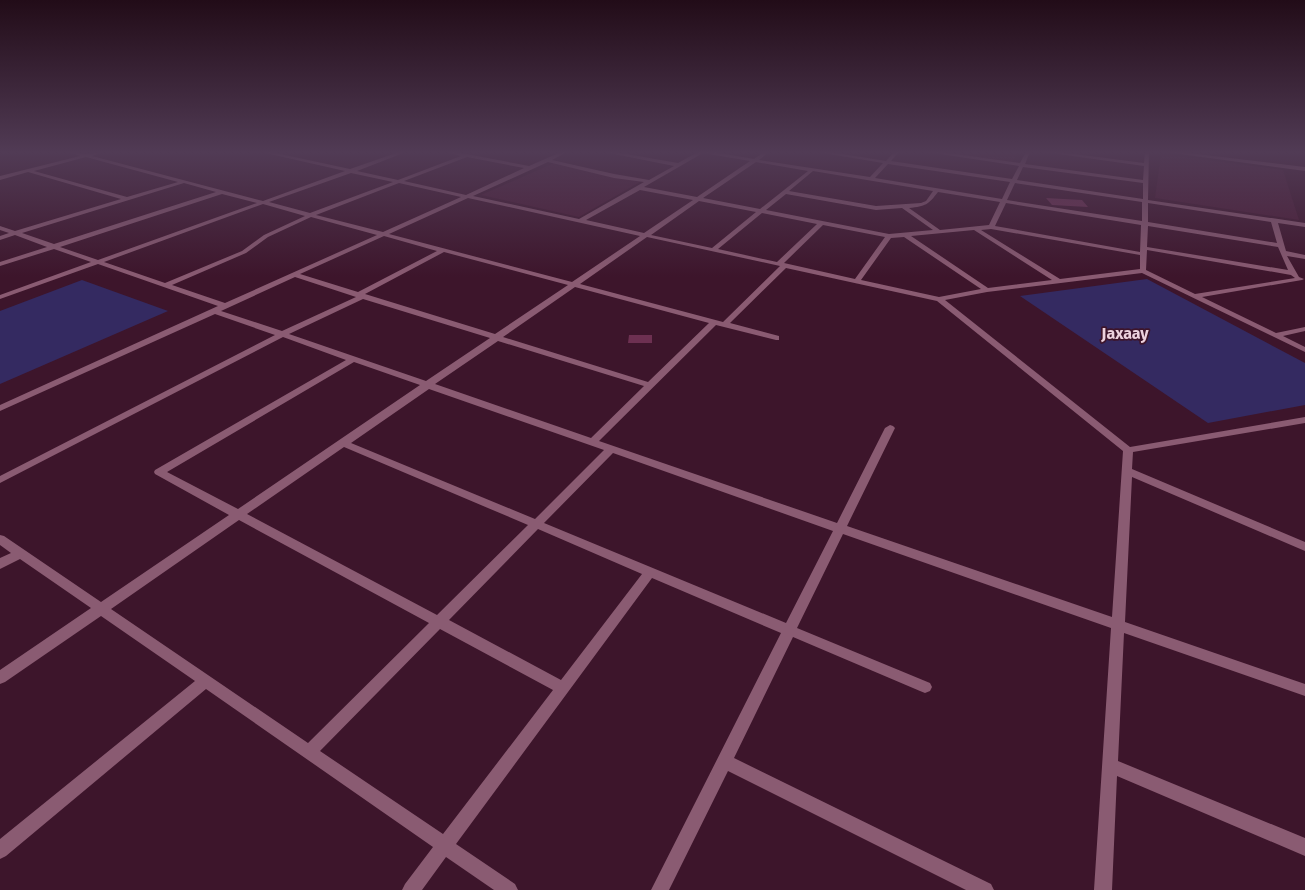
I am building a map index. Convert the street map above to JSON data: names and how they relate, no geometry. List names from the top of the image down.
{
  "districts": ["Jaxaay"]
}
